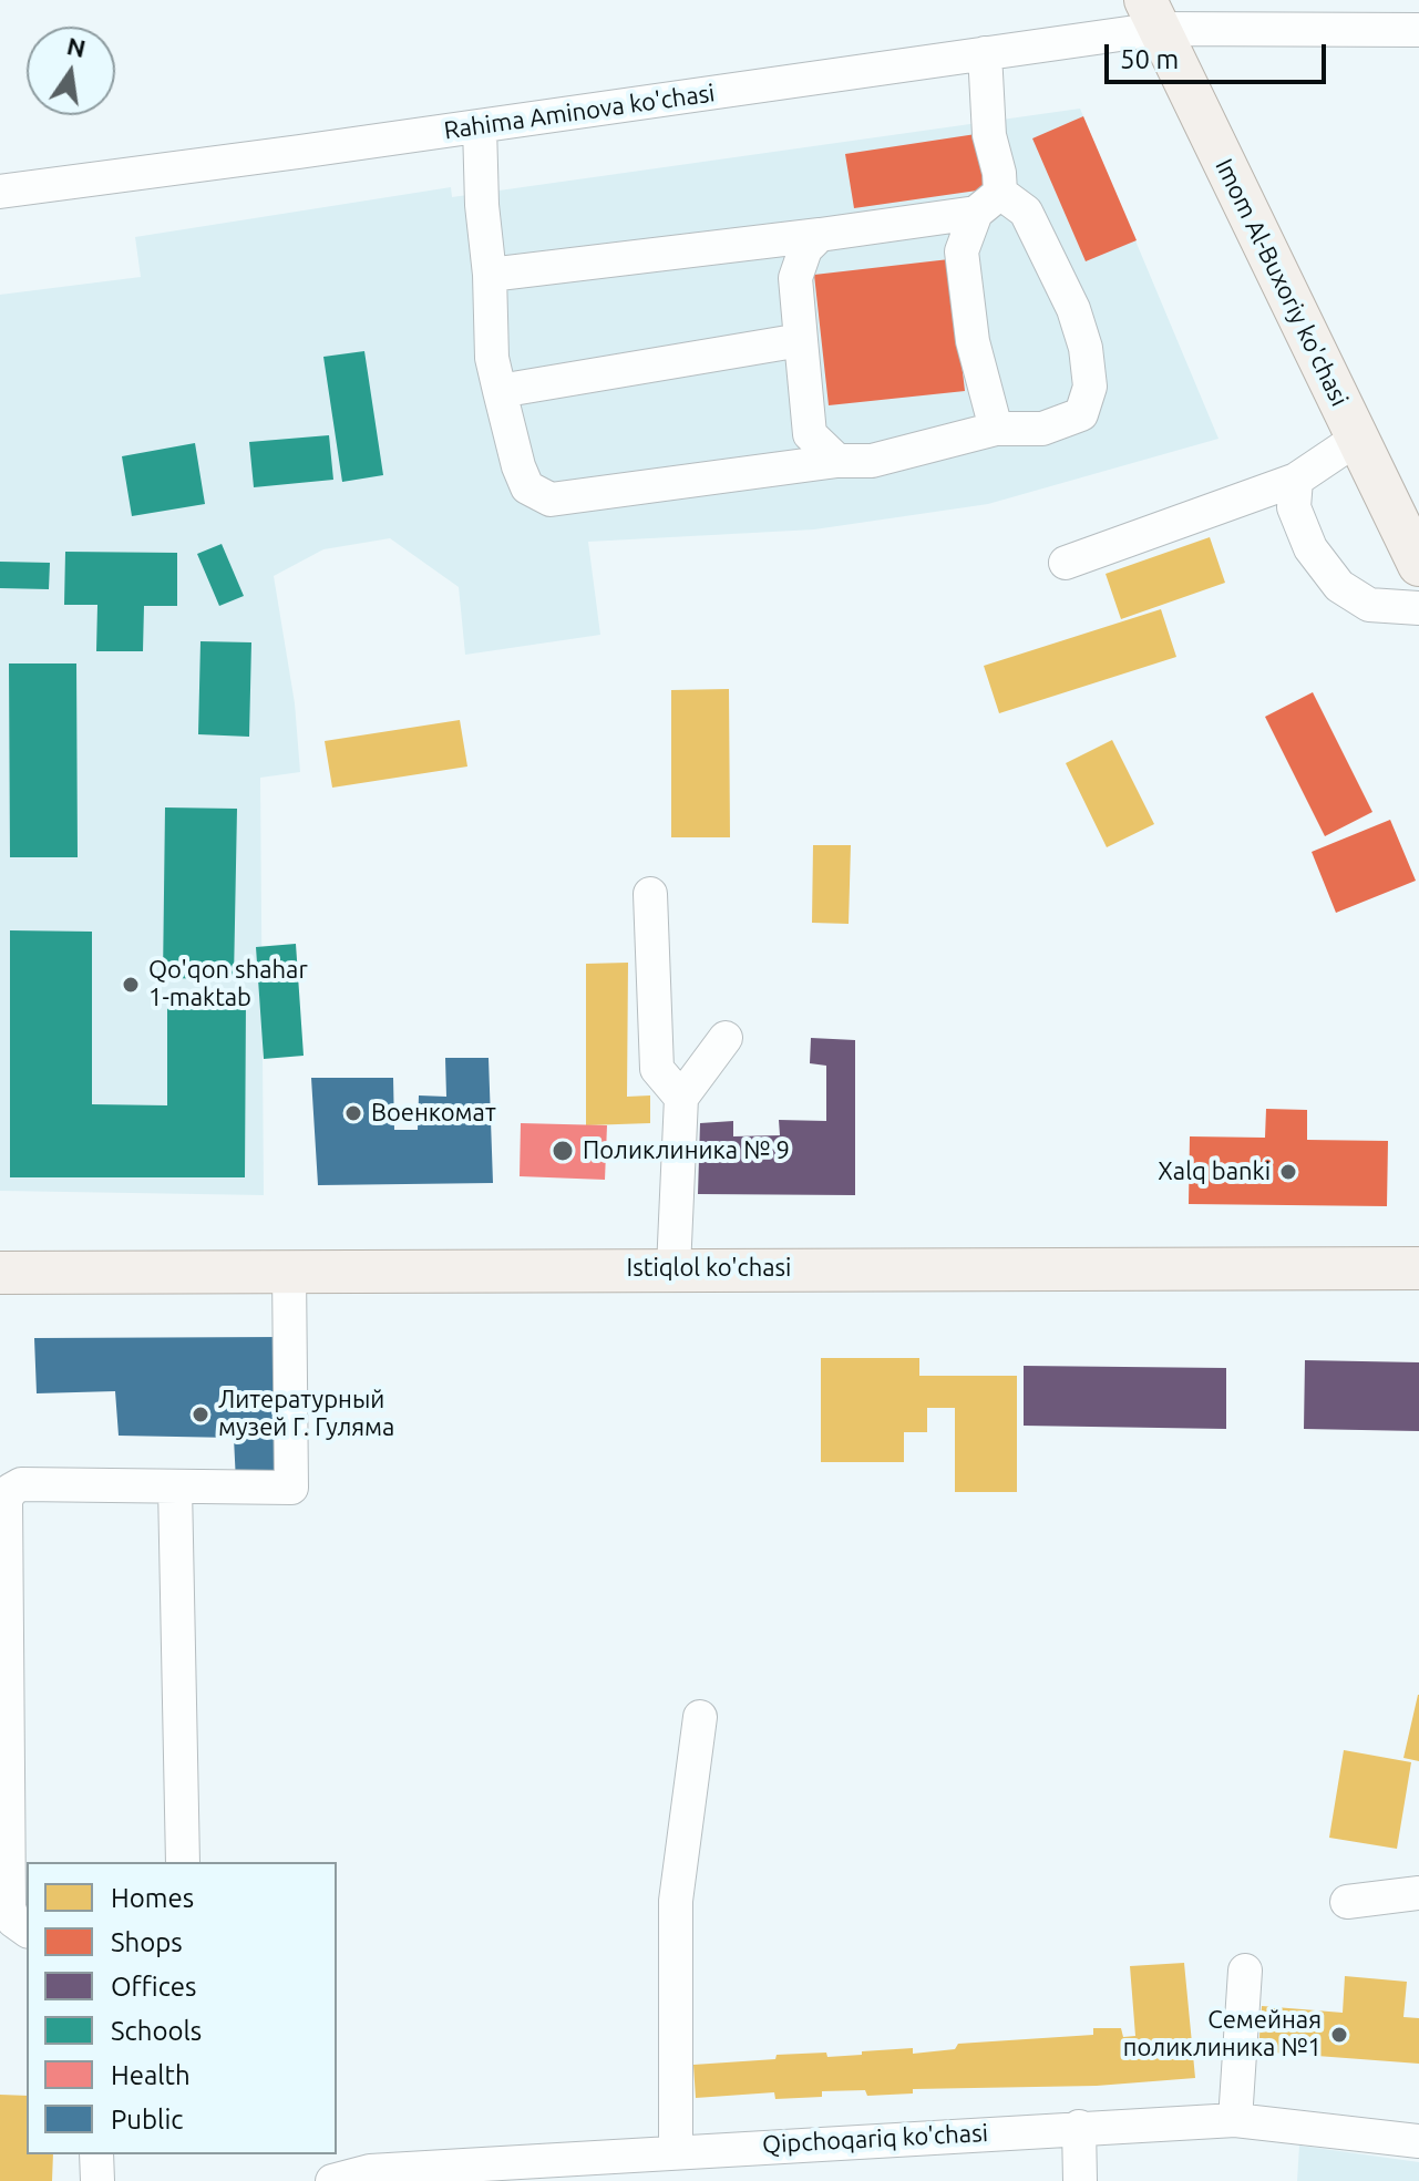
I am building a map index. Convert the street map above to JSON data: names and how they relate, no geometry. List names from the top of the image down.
{
  "streets": {
    "main road": ["Imom Al-Buxoriy ko'chasi", "Istiqlol ko'chasi"],
    "street": ["Rahima Aminova ko'chasi", "Qipchoqariq ko'chasi"]
  },
  "crossings": [
    ["Rahima Aminova ko'chasi", "Imom Al-Buxoriy ko'chasi"]
  ],
  "places": [
    "Qo'qon shahar 1-maktab",
    "Военкомат",
    "Поликлиника № 9",
    "Xalq banki",
    "Литературный музей Г. Гуляма",
    "Семейная поликлиника №1"
  ],
  "legend": [
    "Homes",
    "Shops",
    "Offices",
    "Schools",
    "Health",
    "Public"
  ],
  "scale_bar": "50 m",
  "north": "top"
}
